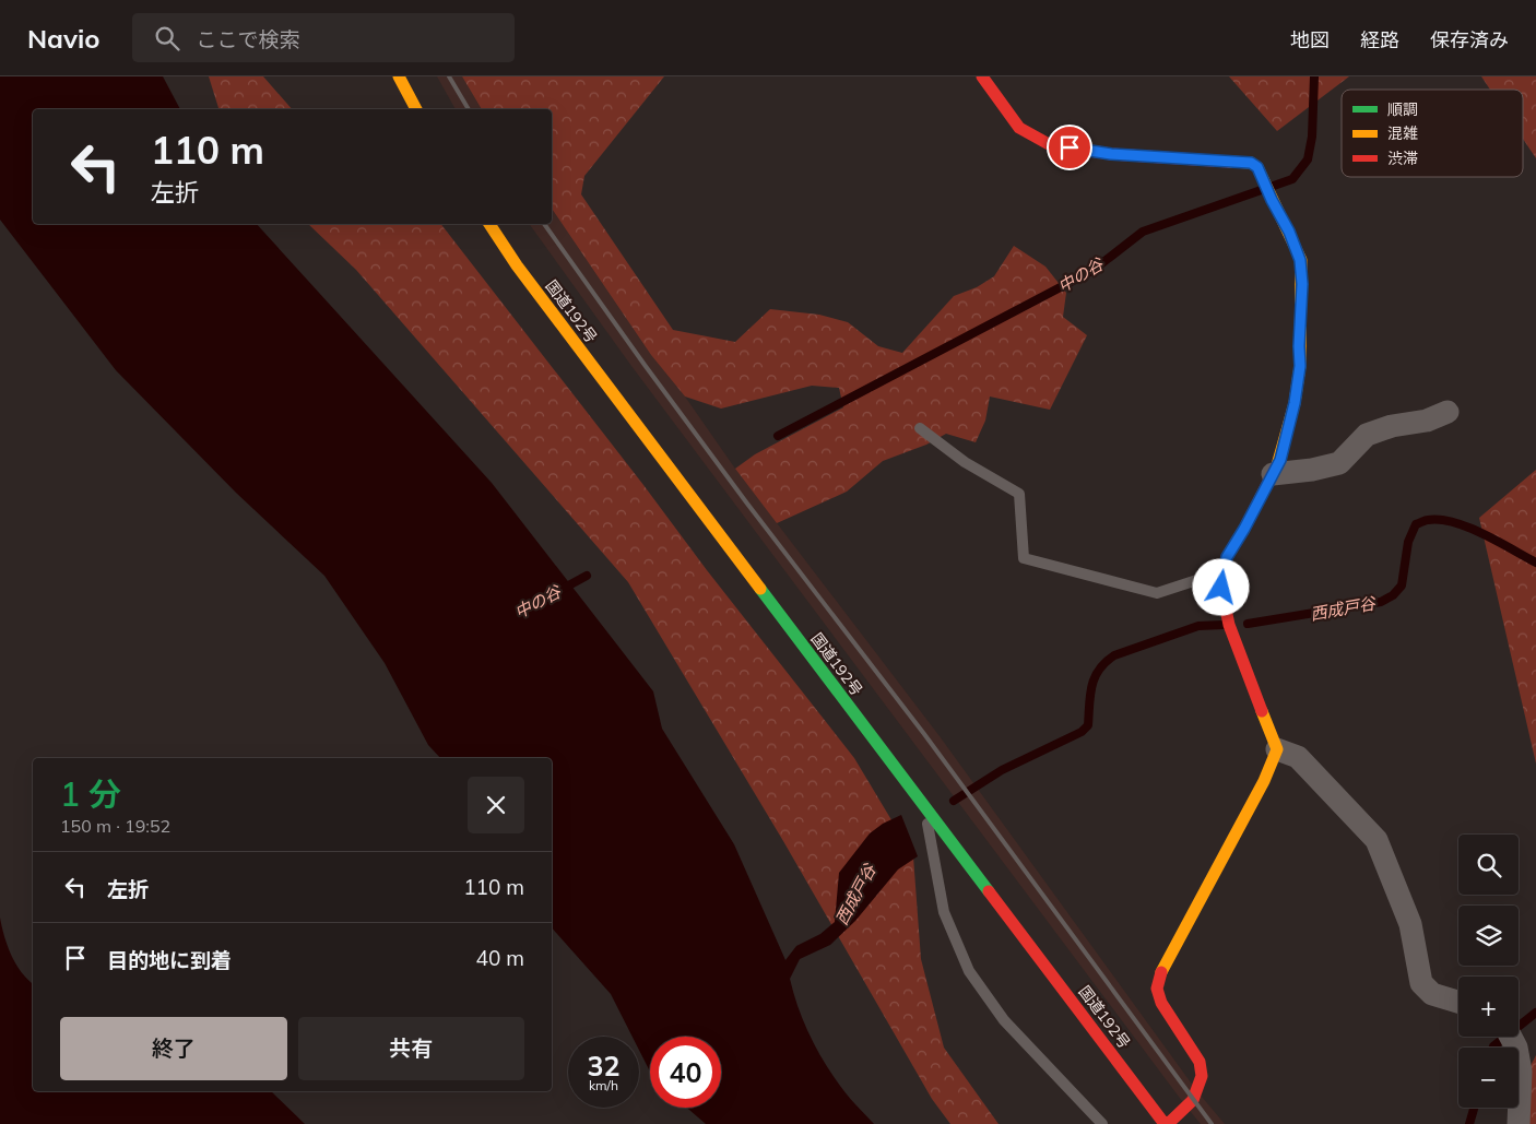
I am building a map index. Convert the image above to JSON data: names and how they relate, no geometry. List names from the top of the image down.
{
  "streets": {
    "main road": ["国道192号"]
  },
  "water": ["中の谷", "西成戸谷"],
  "legend": ["順調", "混雑", "渋滞"],
  "page": {
    "header": "Navio",
    "search": "ここで検索",
    "nav": ["地図", "経路", "保存済み"],
    "turn": ["110 m", "左折"],
    "heading": ["1 分", "150 m · 19:52"],
    "map_buttons": ["+", "−"],
    "list": [
      {
        "name": "左折",
        "value": "110 m"
      },
      {
        "name": "目的地に到着",
        "value": "40 m"
      }
    ],
    "buttons": ["終了", "共有"],
    "speed": "32 km/h",
    "limit": "40"
  }
}
